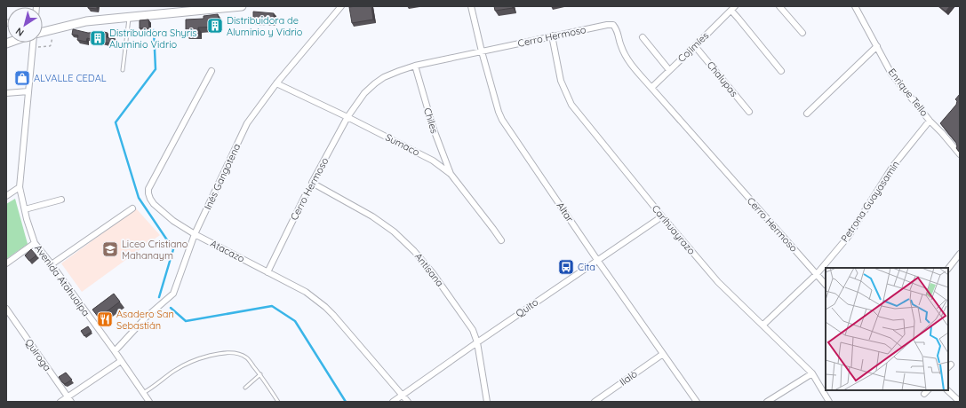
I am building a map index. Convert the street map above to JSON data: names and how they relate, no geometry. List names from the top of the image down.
{
  "streets": {
    "street": [
      "Cerro Hermoso",
      "Cojimíes",
      "Chalupas",
      "Enrique Tello",
      "Chiles",
      "Sumaco",
      "Inés Gangotena",
      "Petrona Guayasamín",
      "Altar",
      "Carihuayrazo",
      "Atacazo",
      "Antisana",
      "Avenida Atahualpa",
      "Quito",
      "Quiroga",
      "Ilalò"
    ]
  },
  "crossings": [
    ["Cerro Hermoso", "Cojimíes"],
    ["Cerro Hermoso", "Chiles"],
    ["Cerro Hermoso", "Sumaco"],
    ["Cerro Hermoso", "Petrona Guayasamín"],
    ["Cerro Hermoso", "Altar"],
    ["Cerro Hermoso", "Carihuayrazo"],
    ["Cerro Hermoso", "Atacazo"],
    ["Cerro Hermoso", "Antisana"],
    ["Cojimíes", "Chalupas"],
    ["Enrique Tello", "Petrona Guayasamín"],
    ["Chiles", "Sumaco"],
    ["Sumaco", "Inés Gangotena"],
    ["Inés Gangotena", "Atacazo"],
    ["Inés Gangotena", "Avenida Atahualpa"],
    ["Petrona Guayasamín", "Carihuayrazo"],
    ["Altar", "Quito"],
    ["Altar", "Ilalò"],
    ["Carihuayrazo", "Quito"],
    ["Atacazo", "Quito"],
    ["Antisana", "Quito"]
  ],
  "places": {
    "building": ["Distribuidora de Aluminio y Vidrio", "Distribuidora Shyris Aluminio Vidrio"],
    "shop": ["ALVALLE CEDAL"],
    "school or university": ["Liceo Cristiano Mahanaym"],
    "bus stop": ["Cita"],
    "restaurant": ["Asadero San Sebastián"]
  },
  "north": "bottom left"
}
